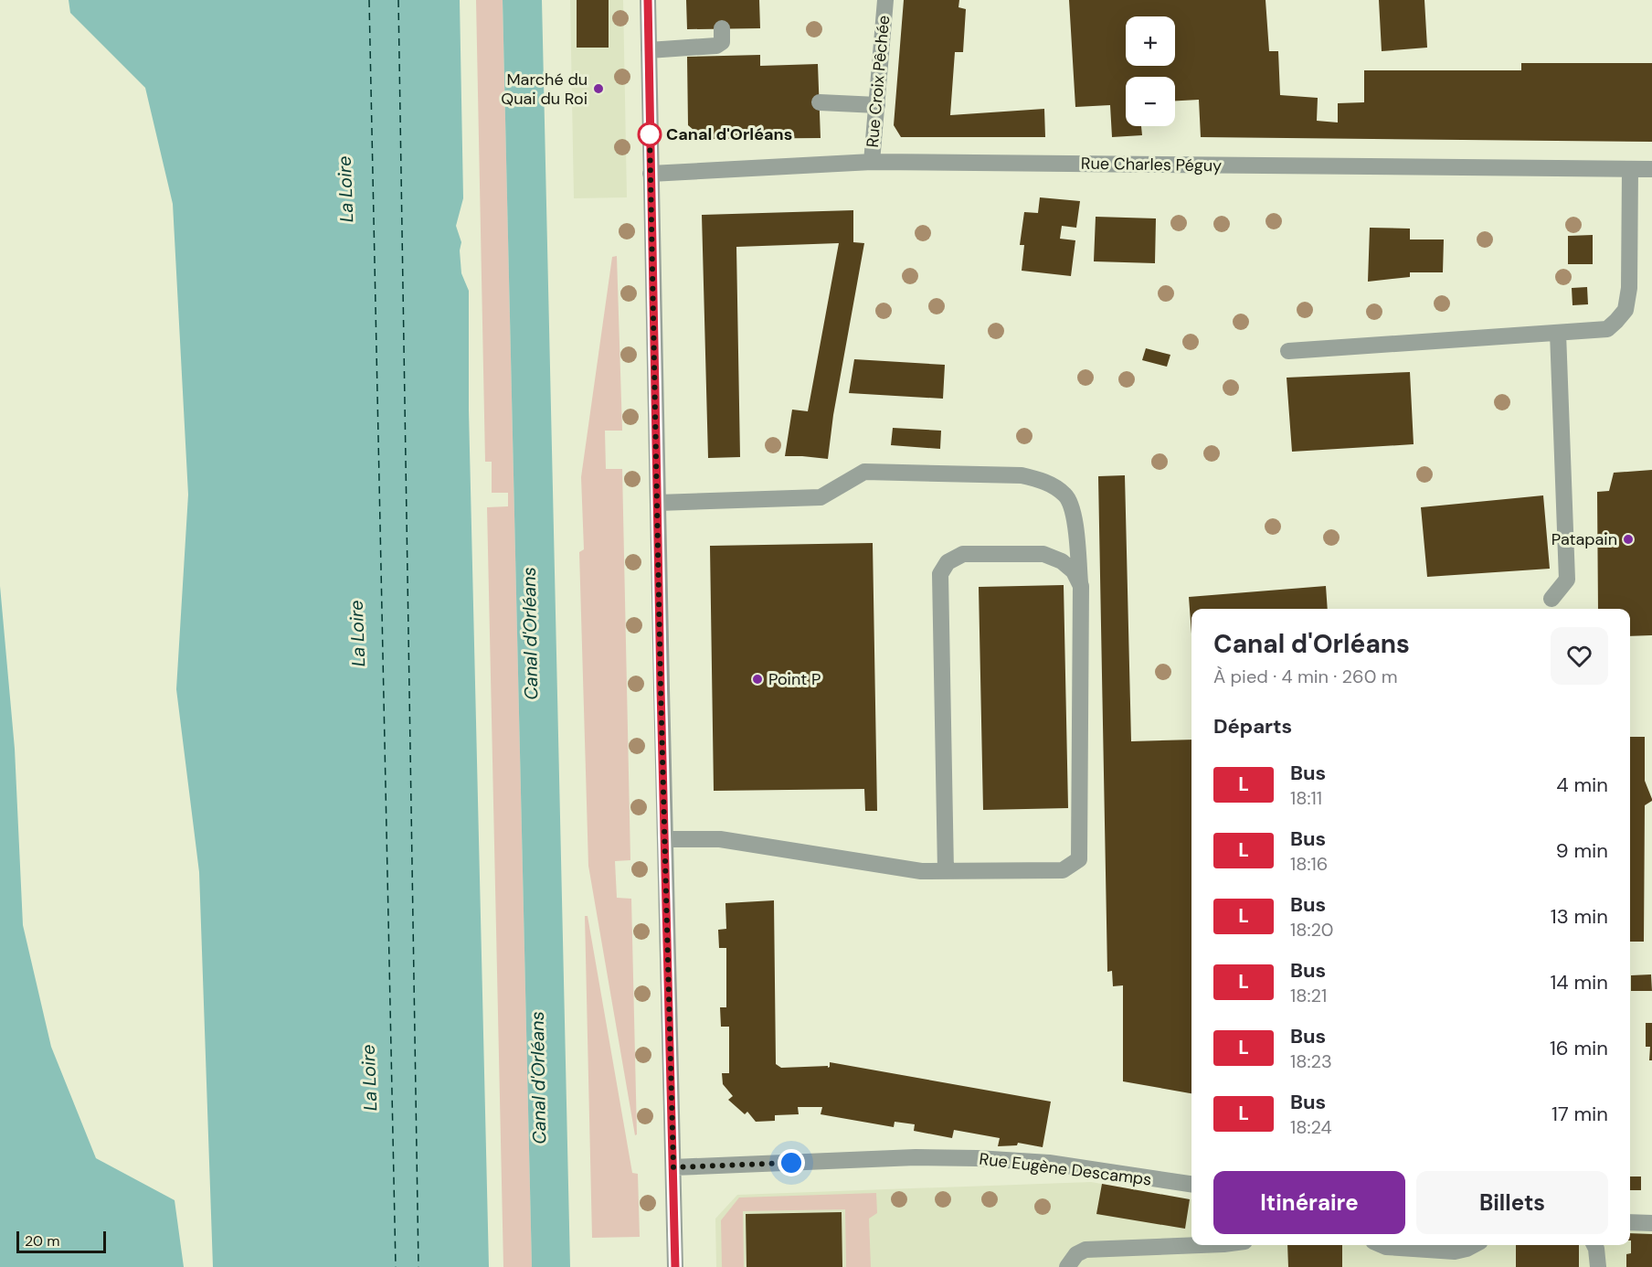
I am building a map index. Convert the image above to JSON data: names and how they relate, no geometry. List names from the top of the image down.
{
  "streets": {
    "street": ["Rue Croix Pêchée", "Rue Charles Péguy", "Rue Eugène Descamps"]
  },
  "crossings": [
    ["Rue Croix Pêchée", "Rue Charles Péguy"]
  ],
  "water": ["La Loire", "Canal d'Orléans"],
  "places": [
    "Marché du Quai du Roi",
    "Canal d'Orléans",
    "Patapain",
    "Point P"
  ],
  "lines": ["bus line L"],
  "scale_bar": "20 m",
  "page": {
    "map_buttons": ["+", "−"],
    "heading": [
      ["Canal d'Orléans", "À pied · 4 min · 260 m"],
      "Départs"
    ],
    "list": [
      {
        "mark": "L",
        "name": "Bus",
        "note": "18:11",
        "value": "4 min"
      },
      {
        "mark": "L",
        "name": "Bus",
        "note": "18:16",
        "value": "9 min"
      },
      {
        "mark": "L",
        "name": "Bus",
        "note": "18:20",
        "value": "13 min"
      },
      {
        "mark": "L",
        "name": "Bus",
        "note": "18:21",
        "value": "14 min"
      },
      {
        "mark": "L",
        "name": "Bus",
        "note": "18:23",
        "value": "16 min"
      },
      {
        "mark": "L",
        "name": "Bus",
        "note": "18:24",
        "value": "17 min"
      }
    ],
    "buttons": ["Itinéraire", "Billets"],
    "scale": "20 m"
  }
}
